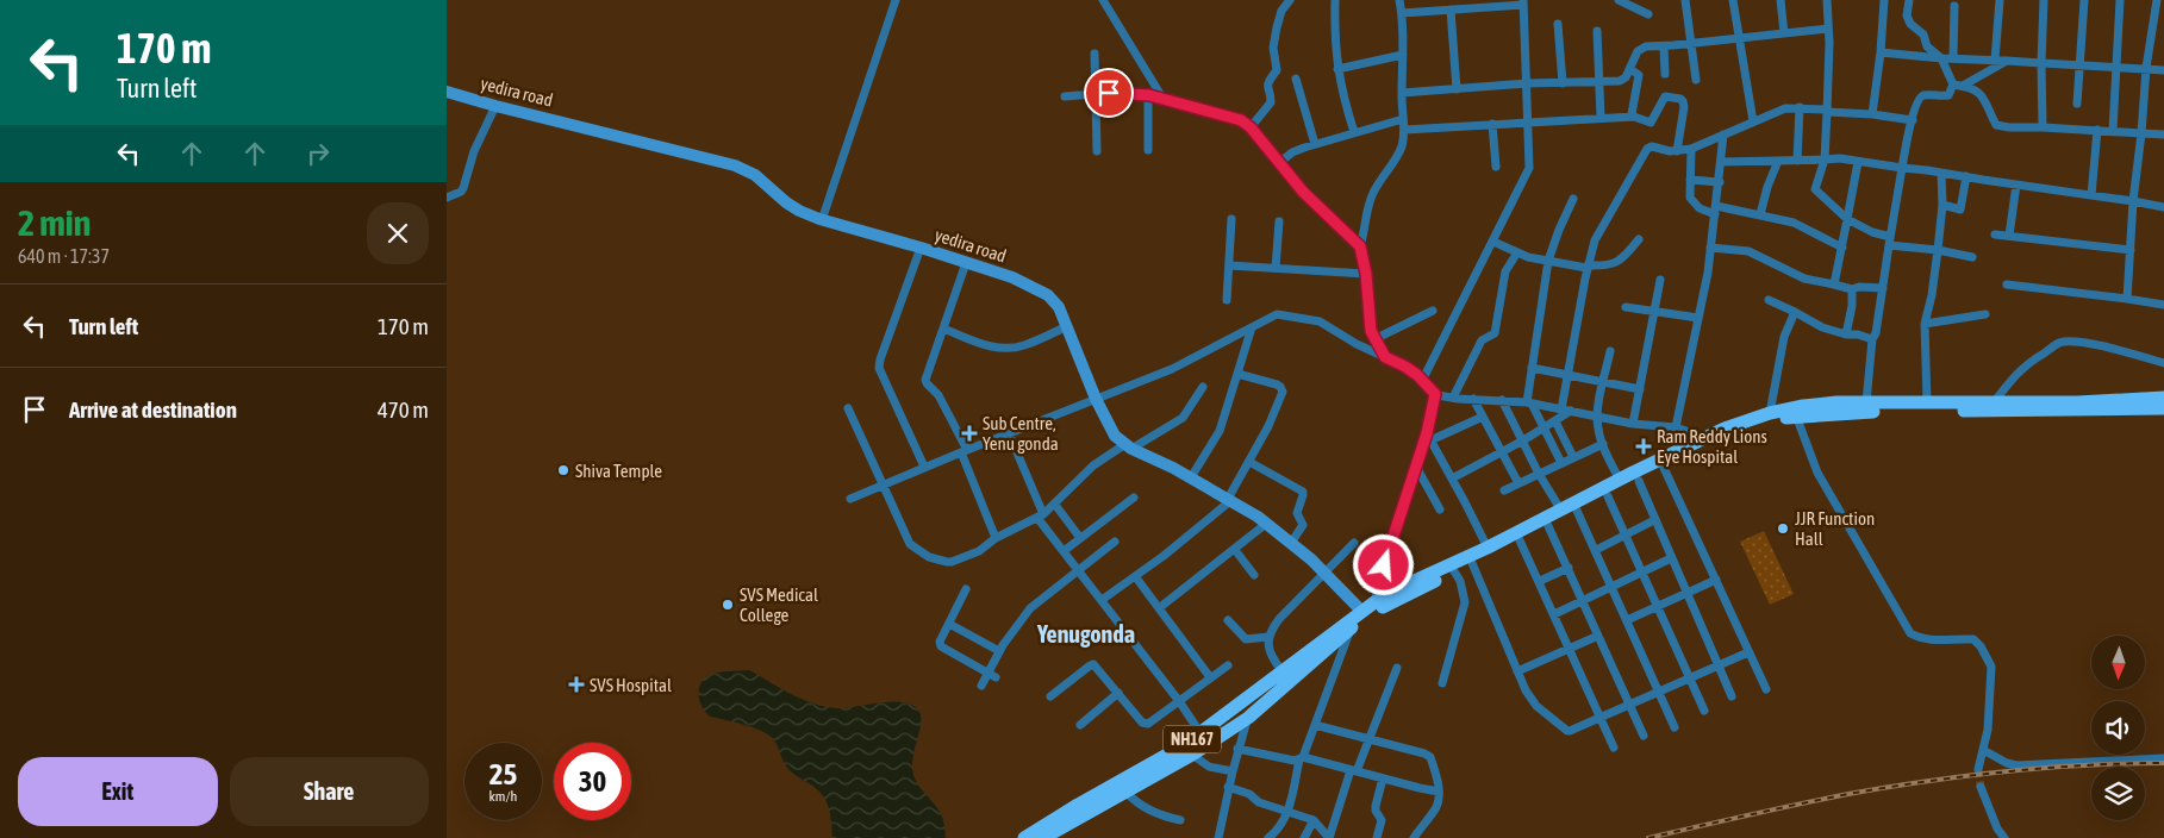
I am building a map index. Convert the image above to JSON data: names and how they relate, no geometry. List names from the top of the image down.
{
  "streets": {
    "highway": ["NH167"],
    "main road": ["yedira road"]
  },
  "crossings": [
    ["yedira road", "NH167"]
  ],
  "districts": ["Yenugonda"],
  "places": {
    "health": ["Sub Centre, Yenu gonda", "Ram Reddy Lions Eye Hospital", "SVS Hospital"],
    "other": ["Shiva Temple", "JJR Function Hall", "SVS Medical College"]
  },
  "north": "bottom",
  "page": {
    "turn": ["170 m", "Turn left"],
    "heading": ["2 min", "640 m · 17:37"],
    "list": [
      {
        "name": "Turn left",
        "value": "170 m"
      },
      {
        "name": "Arrive at destination",
        "value": "470 m"
      }
    ],
    "speed": "25 km/h",
    "limit": "30",
    "buttons": ["Exit", "Share"]
  }
}
